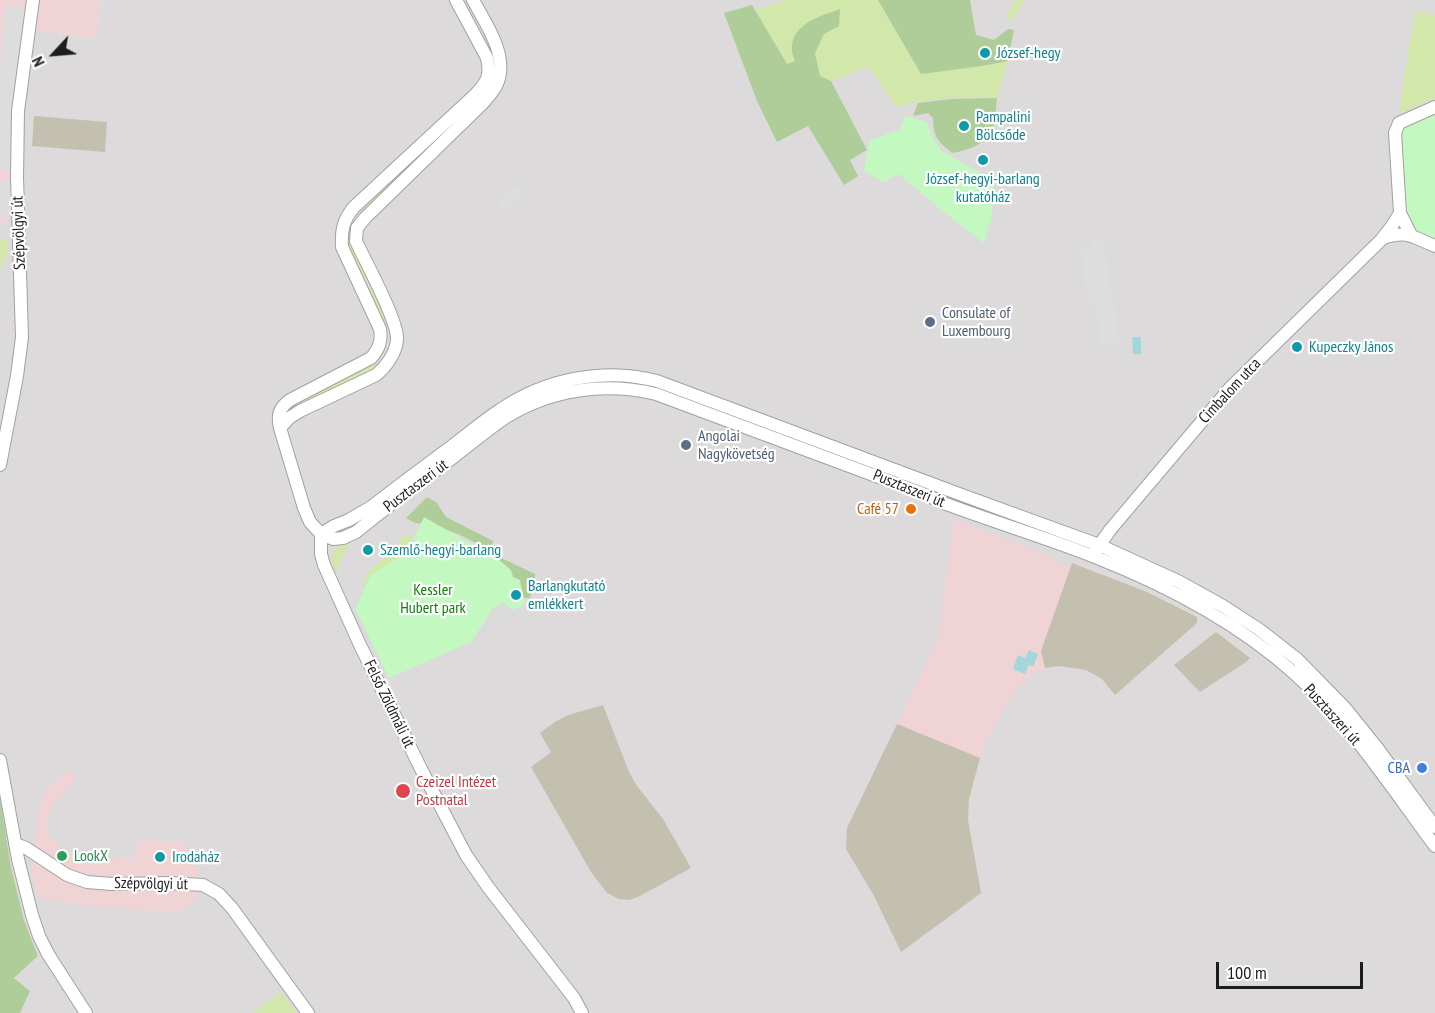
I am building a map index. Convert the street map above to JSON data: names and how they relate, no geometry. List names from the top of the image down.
{
  "streets": {
    "street": [
      "Szépvölgyi út",
      "Cimbalom utca",
      "Pusztaszeri út",
      "Felső Zöldmáli út"
    ]
  },
  "crossings": [
    ["Cimbalom utca", "Pusztaszeri út"],
    ["Pusztaszeri út", "Felső Zöldmáli út"]
  ],
  "parks": ["Kessler Hubert park"],
  "places": [
    "József-hegy",
    "Pampalini Bölcsőde",
    "József-hegyi-barlang kutatóház",
    "Consulate of Luxembourg",
    "Kupeczky János",
    "Angolai Nagykövetség",
    "Café 57",
    "Szemlő-hegyi-barlang",
    "Barlangkutató emlékkert",
    "CBA",
    "Czeizel Intézet Postnatal",
    "LookX",
    "Irodaház"
  ],
  "scale_bar": "100 m",
  "north": "bottom left"
}
